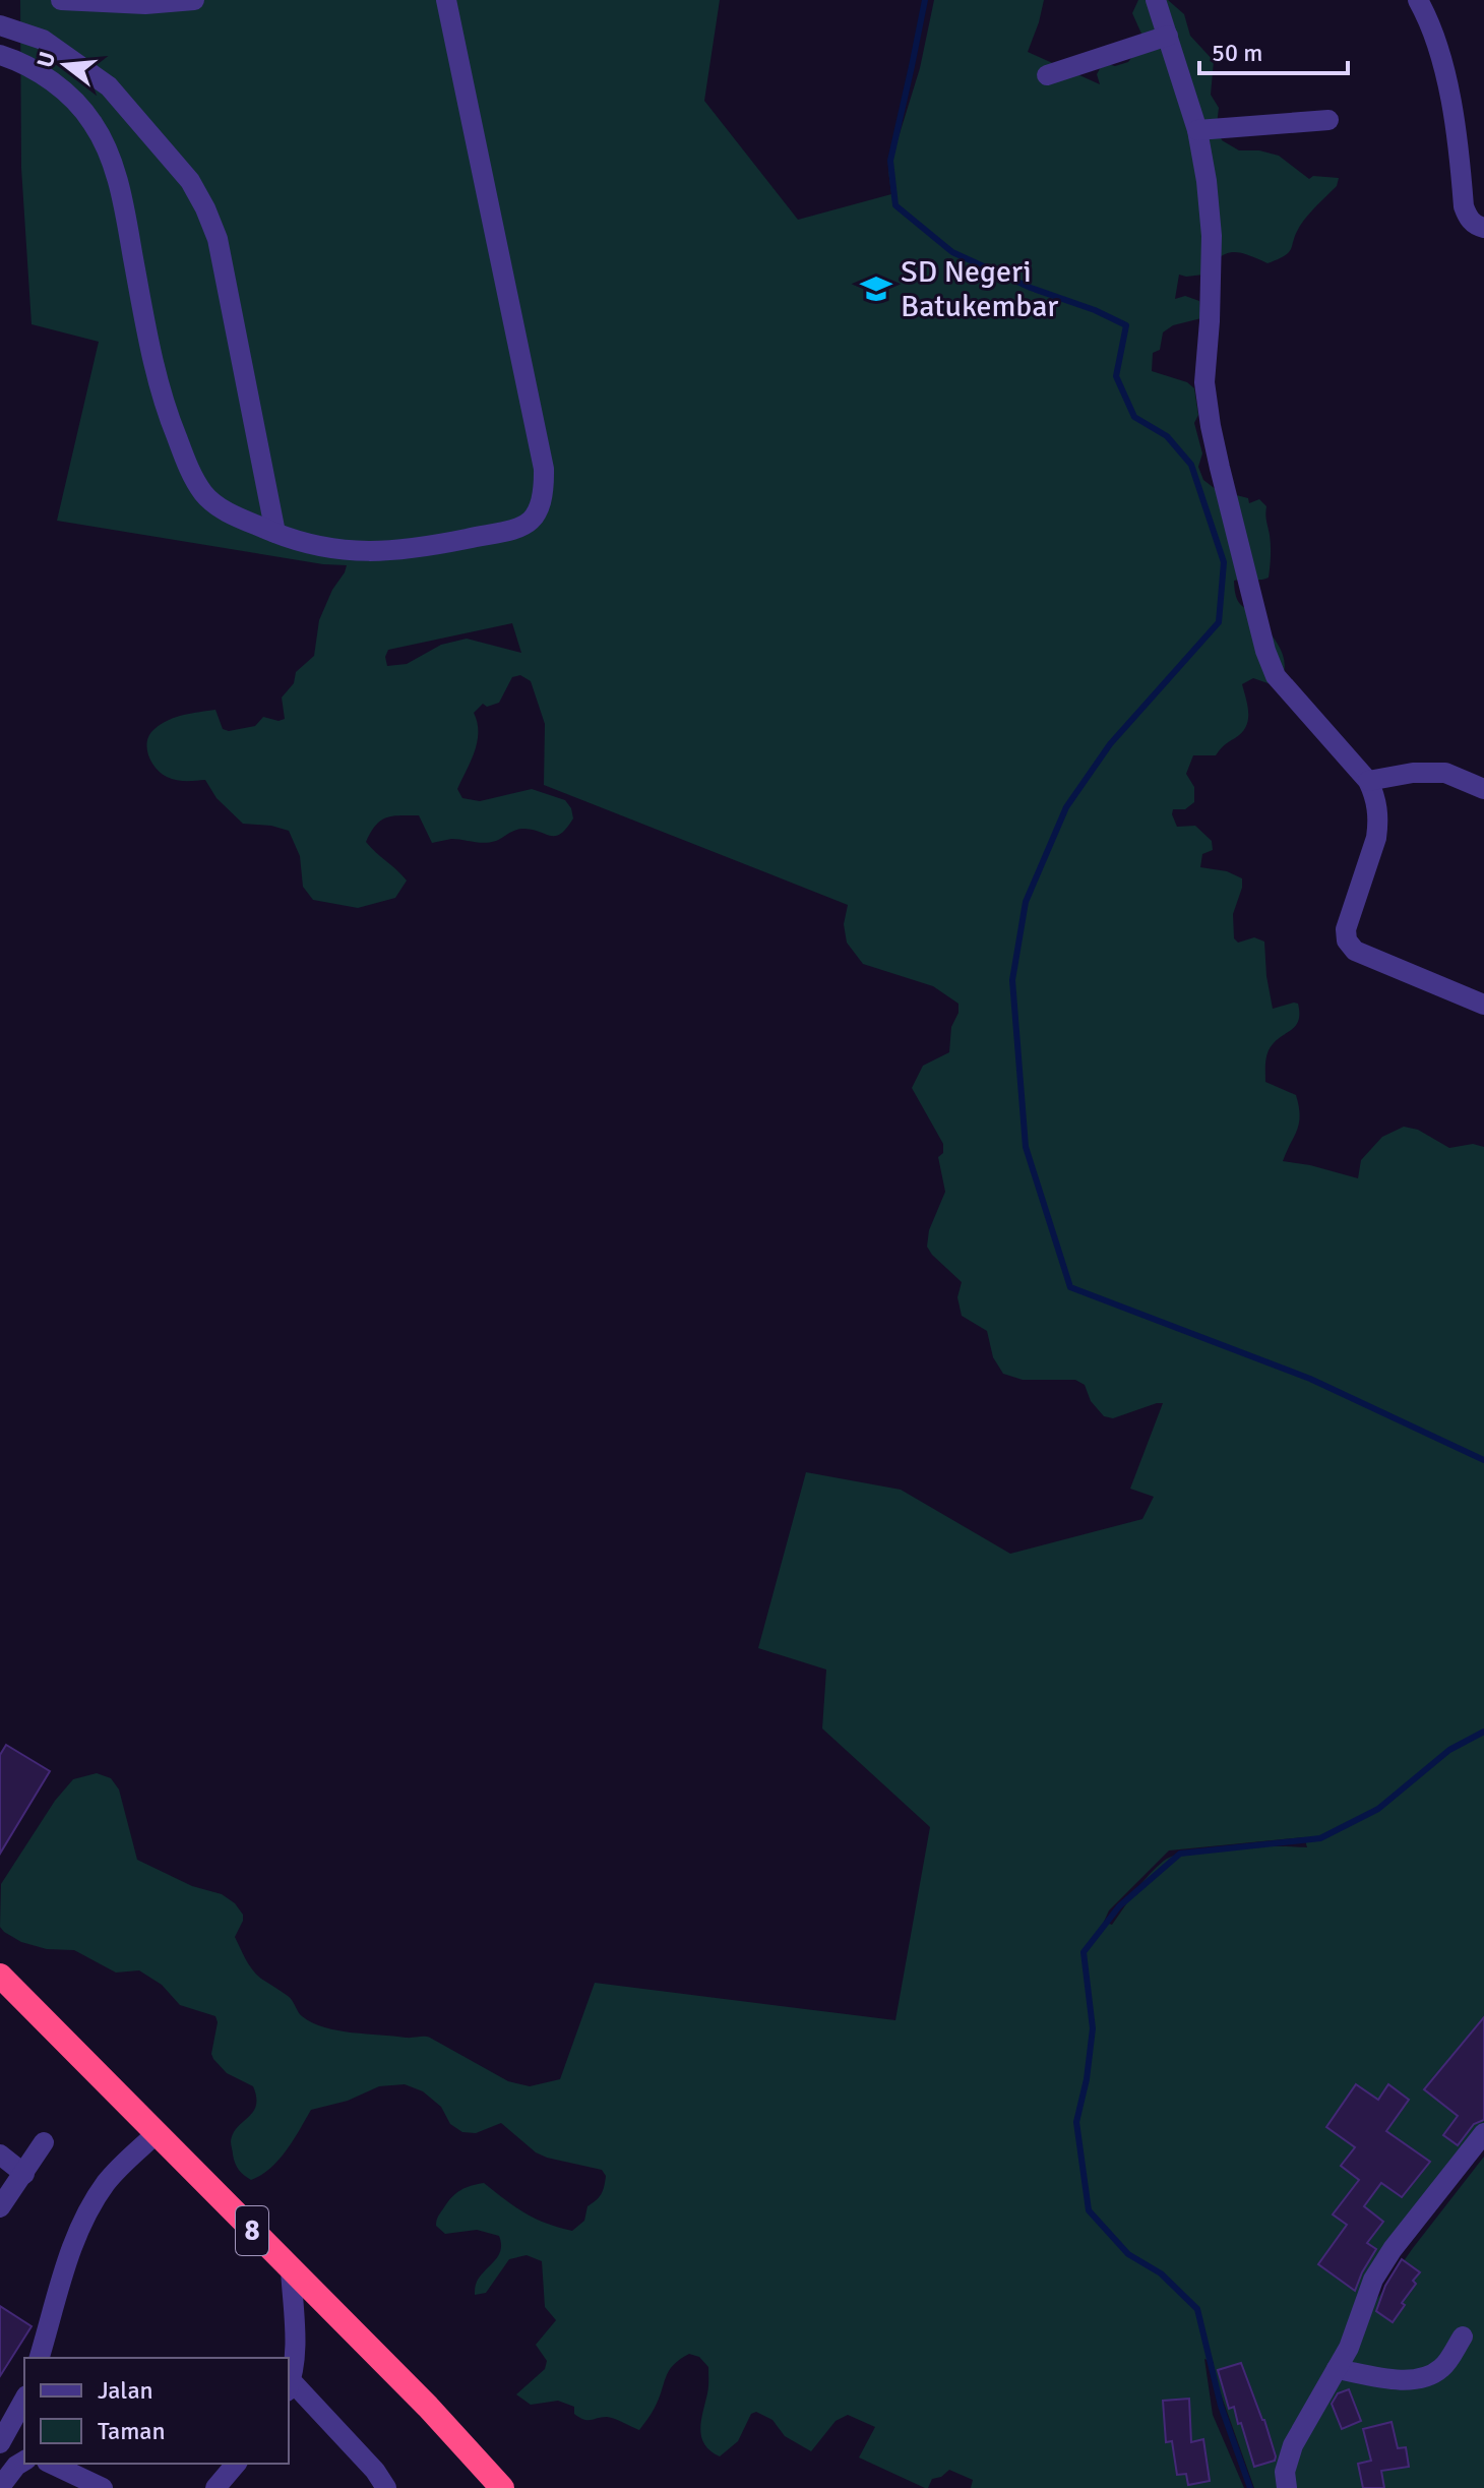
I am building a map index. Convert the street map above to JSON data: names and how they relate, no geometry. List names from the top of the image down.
{
  "streets": {
    "highway": ["8"]
  },
  "places": {
    "school or university": ["SD Negeri Batukembar"]
  },
  "legend": ["Jalan", "Taman"],
  "scale_bar": "50 m",
  "north": "left"
}
